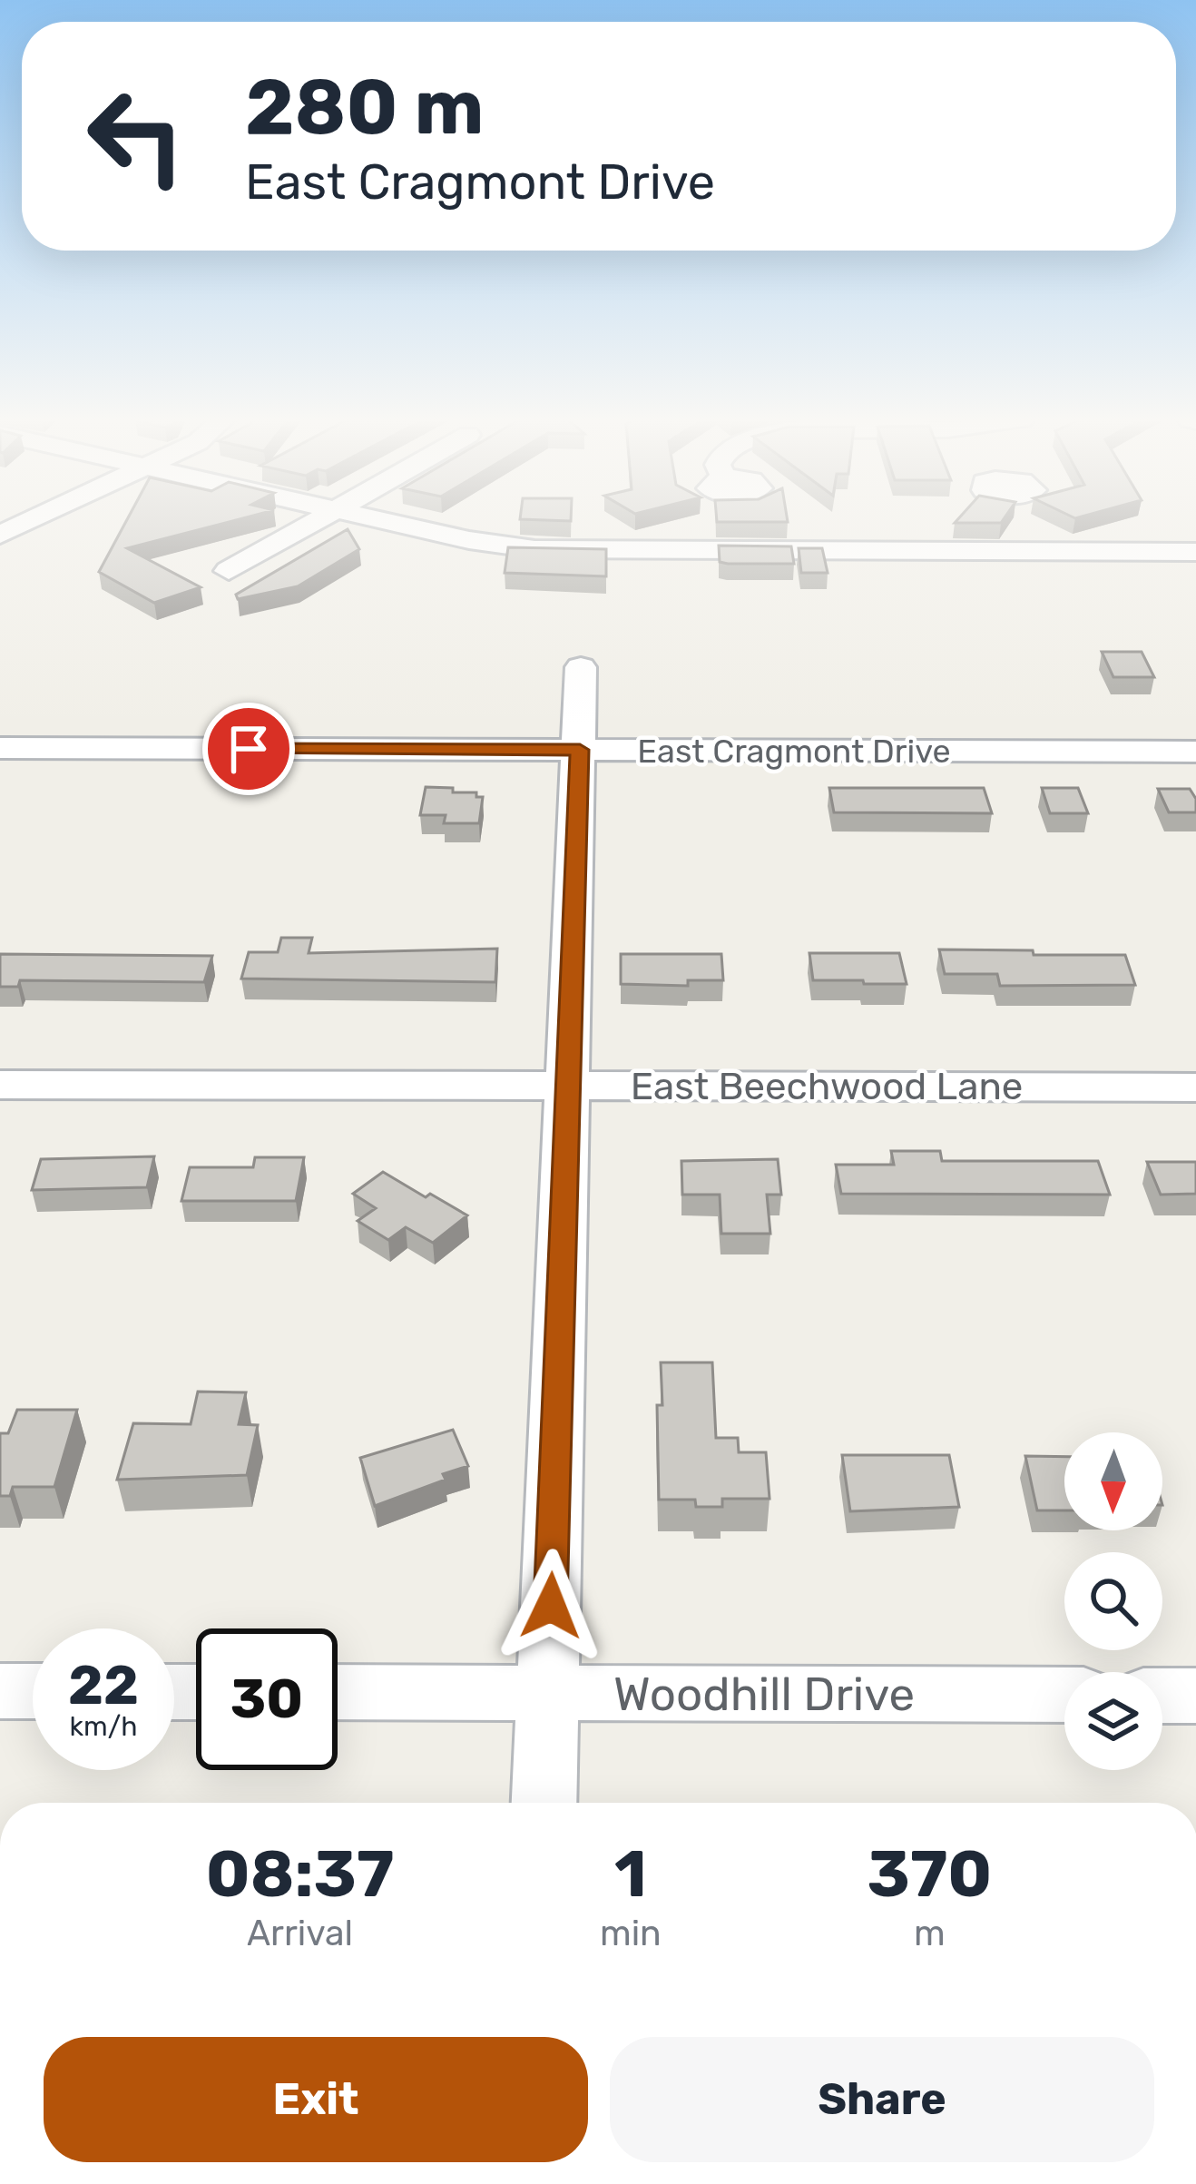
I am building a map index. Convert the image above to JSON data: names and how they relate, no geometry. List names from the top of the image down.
{
  "streets": {
    "street": ["East Cragmont Drive", "East Beechwood Lane", "Woodhill Drive"]
  },
  "north": "bottom",
  "page": {
    "turn": ["280 m", "East Cragmont Drive"],
    "speed": "22 km/h",
    "limit": "30",
    "eta": [
      "08:37",
      "Arrival",
      "1",
      "min",
      "370",
      "m"
    ],
    "buttons": ["Exit", "Share"]
  }
}
